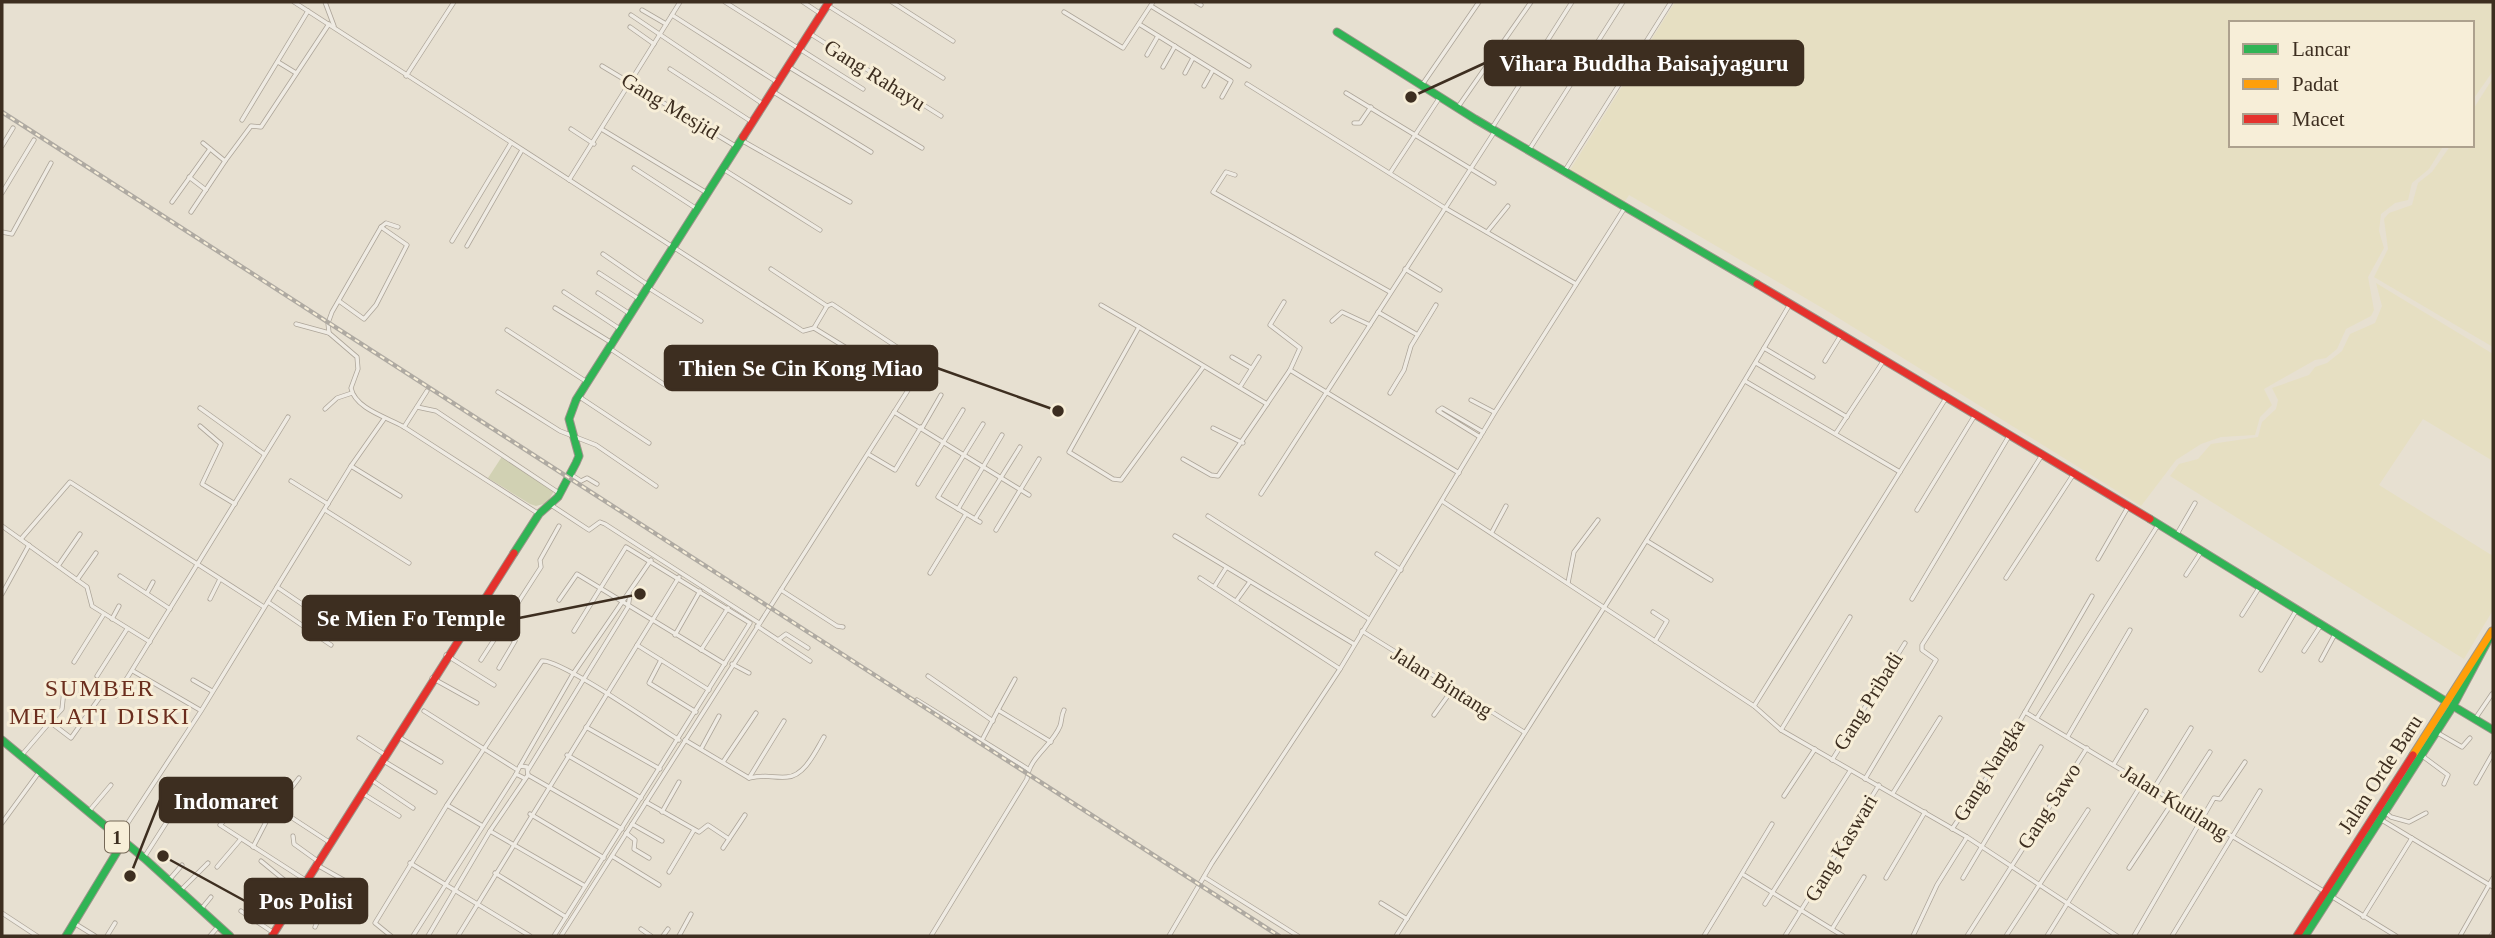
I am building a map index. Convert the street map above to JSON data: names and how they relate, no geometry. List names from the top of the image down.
{
  "streets": {
    "main road": ["Jalan Orde Baru", "1"],
    "street": [
      "Gang Rahayu",
      "Gang Mesjid",
      "Jalan Bintang",
      "Gang Pribadi",
      "Gang Nangka",
      "Jalan Kutilang",
      "Gang Sawo",
      "Gang Kaswari"
    ]
  },
  "crossings": [
    ["Gang Nangka", "Jalan Kutilang"],
    ["Jalan Orde Baru", "Jalan Kutilang"],
    ["Jalan Kutilang", "Gang Sawo"]
  ],
  "districts": ["SUMBER MELATI DISKI"],
  "places": [
    "Vihara Buddha Baisajyaguru",
    "Thien Se Cin Kong Miao",
    "Se Mien Fo Temple",
    "Pos Polisi",
    "Indomaret"
  ],
  "legend": ["Lancar", "Padat", "Macet"]
}
